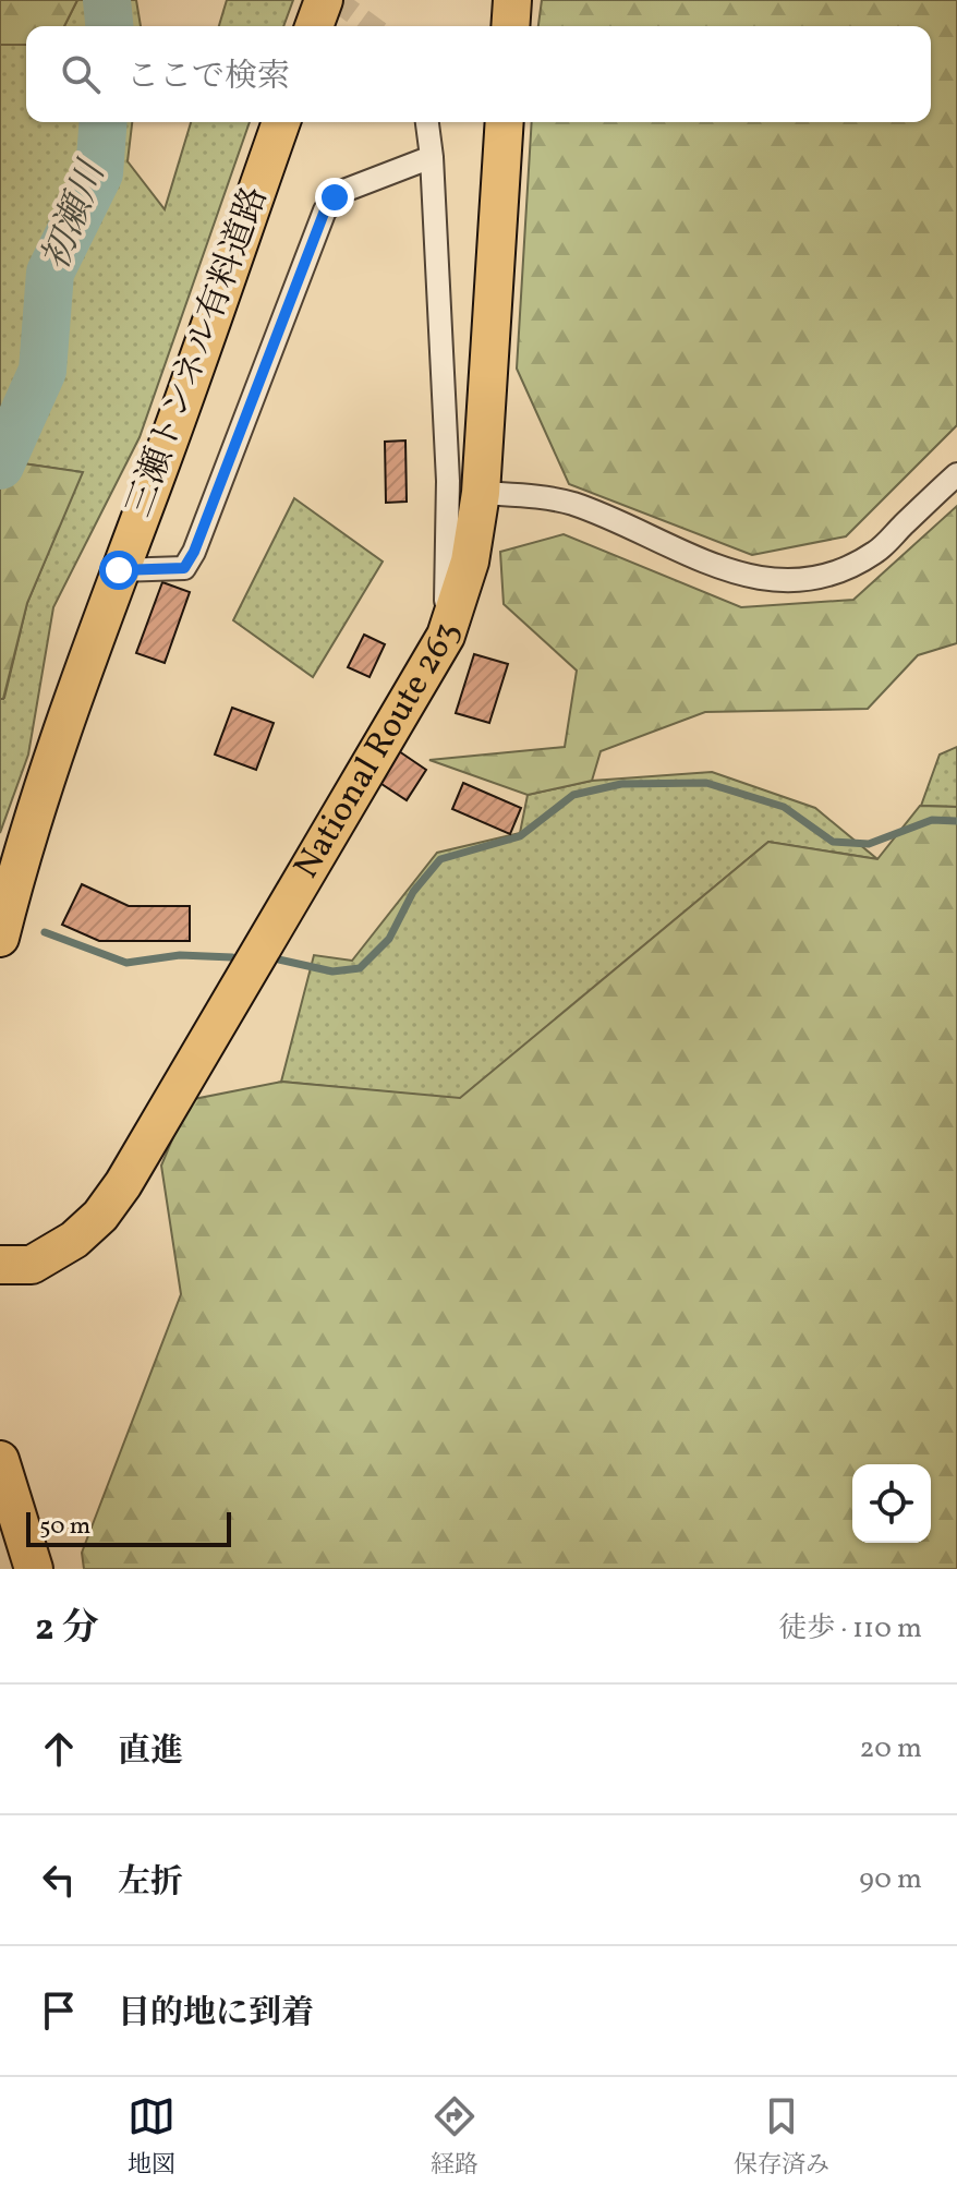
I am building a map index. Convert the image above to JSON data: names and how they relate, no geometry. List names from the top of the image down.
{
  "streets": {
    "highway": ["三瀬トンネル有料道路", "National Route 263"]
  },
  "water": ["初瀬川"],
  "scale_bar": "50 m",
  "page": {
    "search": "ここで検索",
    "scale": "50 m",
    "heading": ["2 分", "徒歩 · 110 m"],
    "list": [
      ["直進", "20 m"],
      ["左折", "90 m"],
      "目的地に到着"
    ],
    "nav": ["地図", "経路", "保存済み"]
  }
}
